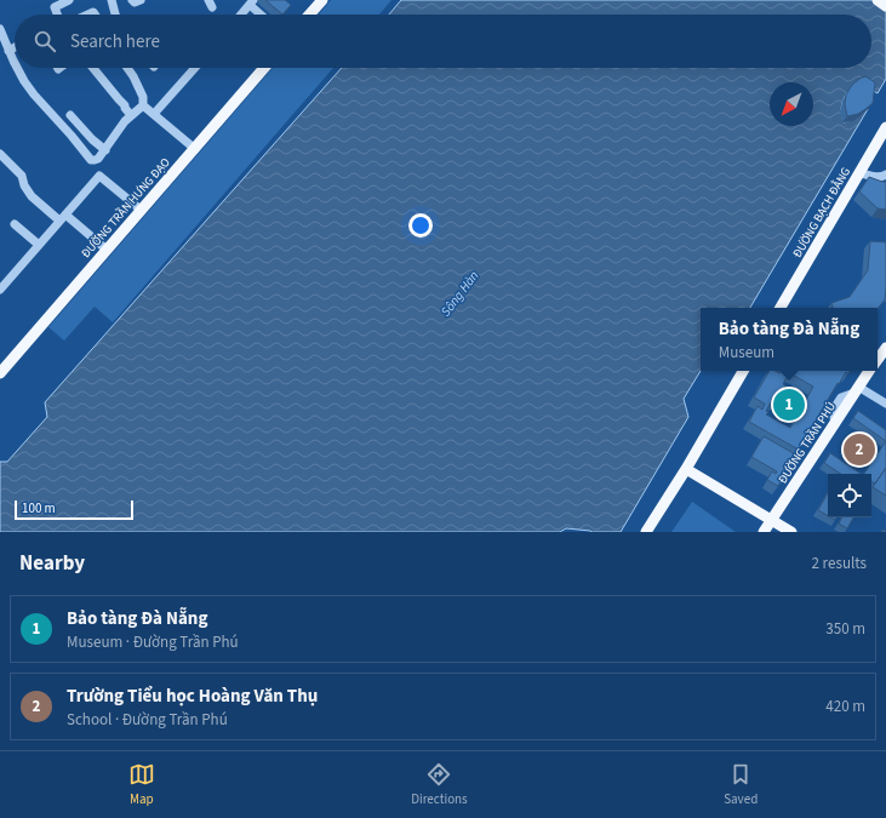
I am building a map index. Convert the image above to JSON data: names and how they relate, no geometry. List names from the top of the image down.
{
  "streets": {
    "main road": ["ĐƯỜNG TRẦN HƯNG ĐẠO", "ĐƯỜNG BẠCH ĐẰNG", "ĐƯỜNG TRẦN PHÚ"]
  },
  "water": ["Sông Hàn"],
  "scale_bar": "100 m",
  "north": "bottom left",
  "page": {
    "search": "Search here",
    "popup": ["Bảo tàng Đà Nẵng", "Museum"],
    "pins": ["1", "2"],
    "scale": "100 m",
    "heading": ["Nearby", "2 results"],
    "list": [
      {
        "mark": "1",
        "name": "Bảo tàng Đà Nẵng",
        "note": "Museum · Đường Trần Phú",
        "value": "350 m"
      },
      {
        "mark": "2",
        "name": "Trường Tiểu học Hoàng Văn Thụ",
        "note": "School · Đường Trần Phú",
        "value": "420 m"
      }
    ],
    "nav": ["Map", "Directions", "Saved"]
  }
}
